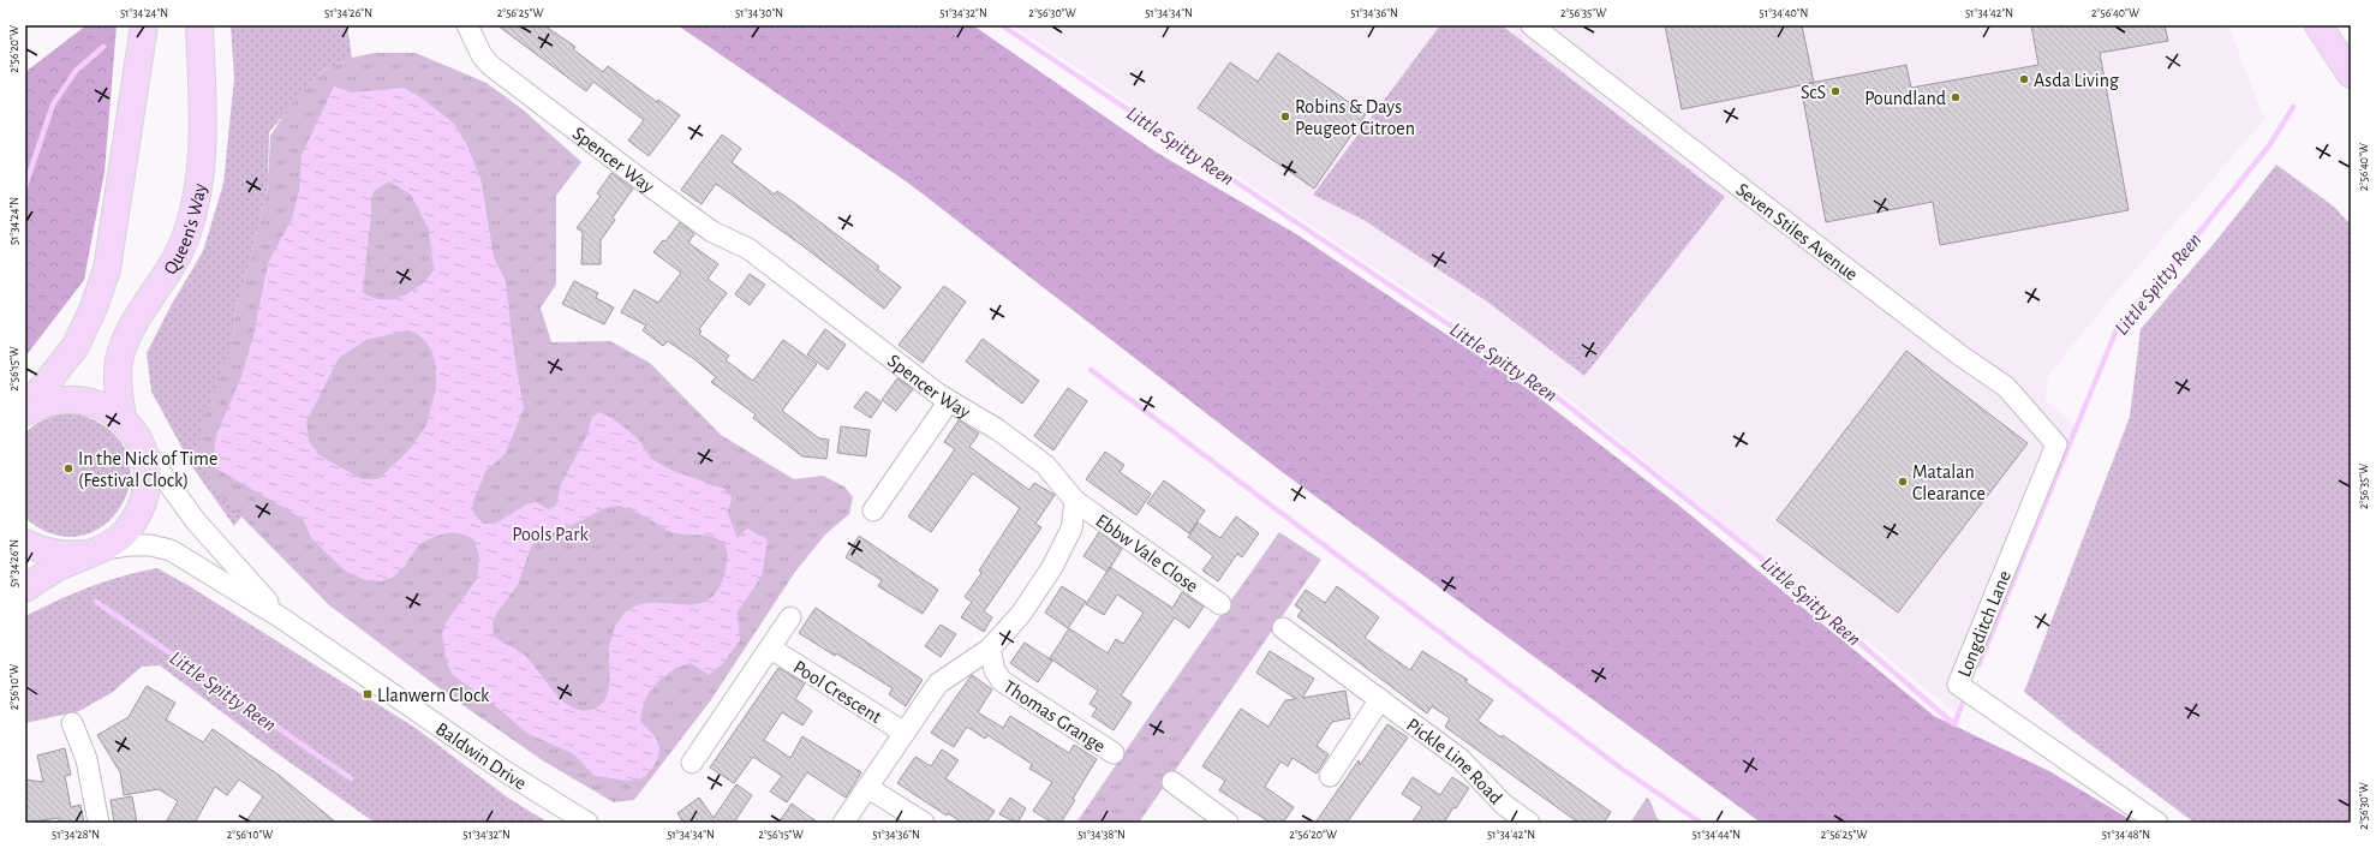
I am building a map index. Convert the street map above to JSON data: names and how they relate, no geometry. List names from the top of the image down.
{
  "streets": {
    "main road": ["Queen's Way"],
    "street": [
      "Spencer Way",
      "Seven Stiles Avenue",
      "Ebbw Vale Close",
      "Longditch Lane",
      "Pool Crescent",
      "Thomas Grange",
      "Baldwin Drive",
      "Pickle Line Road"
    ]
  },
  "crossings": [
    ["Spencer Way", "Ebbw Vale Close"],
    ["Seven Stiles Avenue", "Longditch Lane"]
  ],
  "water": ["Little Spitty Reen"],
  "parks": ["Pools Park"],
  "places": {
    "other": [
      "Asda Living",
      "ScS",
      "Poundland",
      "Robins & Days Peugeot Citroen",
      "In the Nick of Time (Festival Clock)",
      "Matalan Clearance"
    ],
    "transit": ["Llanwern Clock"]
  },
  "coordinates": [
    "51°34'24\"N",
    "51°34'26\"N",
    "2°56'25\"W",
    "51°34'30\"N",
    "51°34'32\"N",
    "2°56'30\"W",
    "51°34'34\"N",
    "51°34'36\"N",
    "2°56'35\"W",
    "51°34'40\"N",
    "51°34'42\"N",
    "2°56'40\"W",
    "2°56'20\"W",
    "2°56'15\"W",
    "2°56'10\"W",
    "51°34'28\"N",
    "51°34'38\"N",
    "51°34'44\"N",
    "51°34'48\"N"
  ]
}
